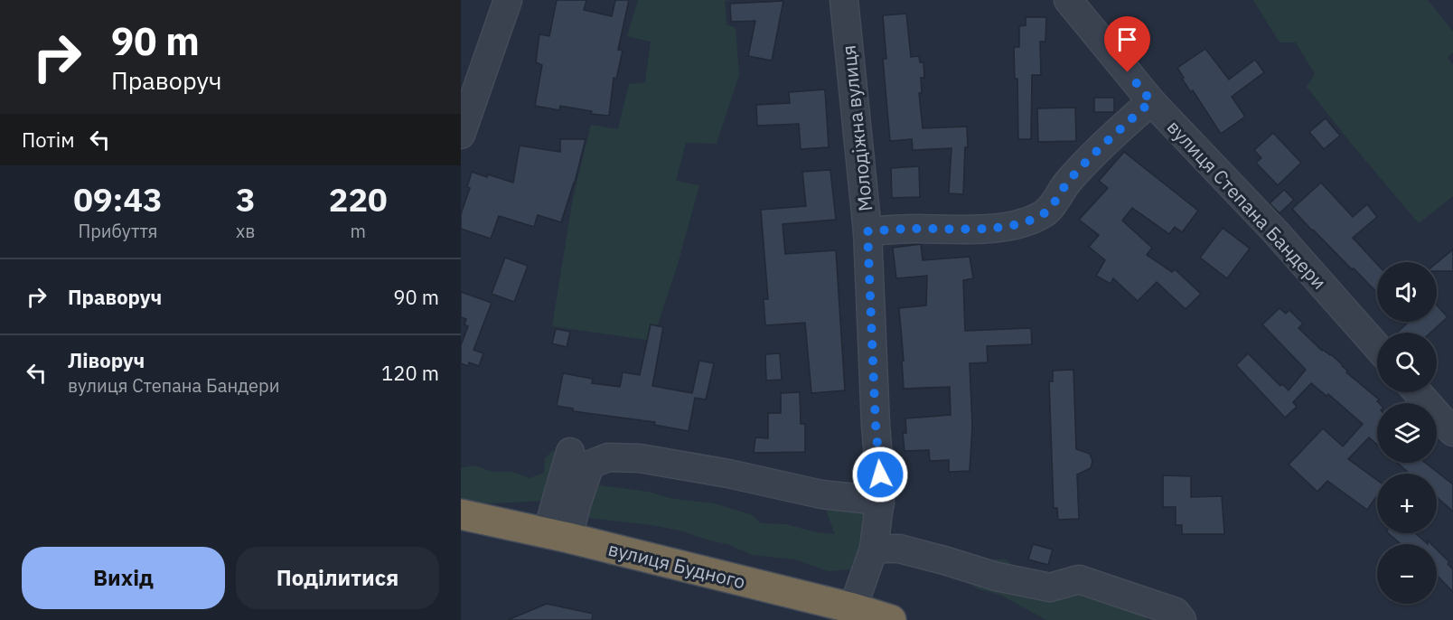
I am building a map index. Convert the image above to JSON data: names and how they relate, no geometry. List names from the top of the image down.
{
  "streets": {
    "highway": ["вулиця Будного"],
    "street": ["Молодіжна вулиця", "вулиця Степана Бандери"]
  },
  "crossings": [
    ["Молодіжна вулиця", "вулиця Будного"]
  ],
  "page": {
    "turn": ["90 m", "Праворуч"],
    "then": "Потім",
    "eta": [
      "09:43",
      "Прибуття",
      "3",
      "хв",
      "220",
      "m"
    ],
    "list": [
      {
        "name": "Праворуч",
        "value": "90 m"
      },
      {
        "name": "Ліворуч",
        "note": "вулиця Степана Бандери",
        "value": "120 m"
      }
    ],
    "map_buttons": ["+", "−"],
    "buttons": ["Вихід", "Поділитися"]
  }
}
